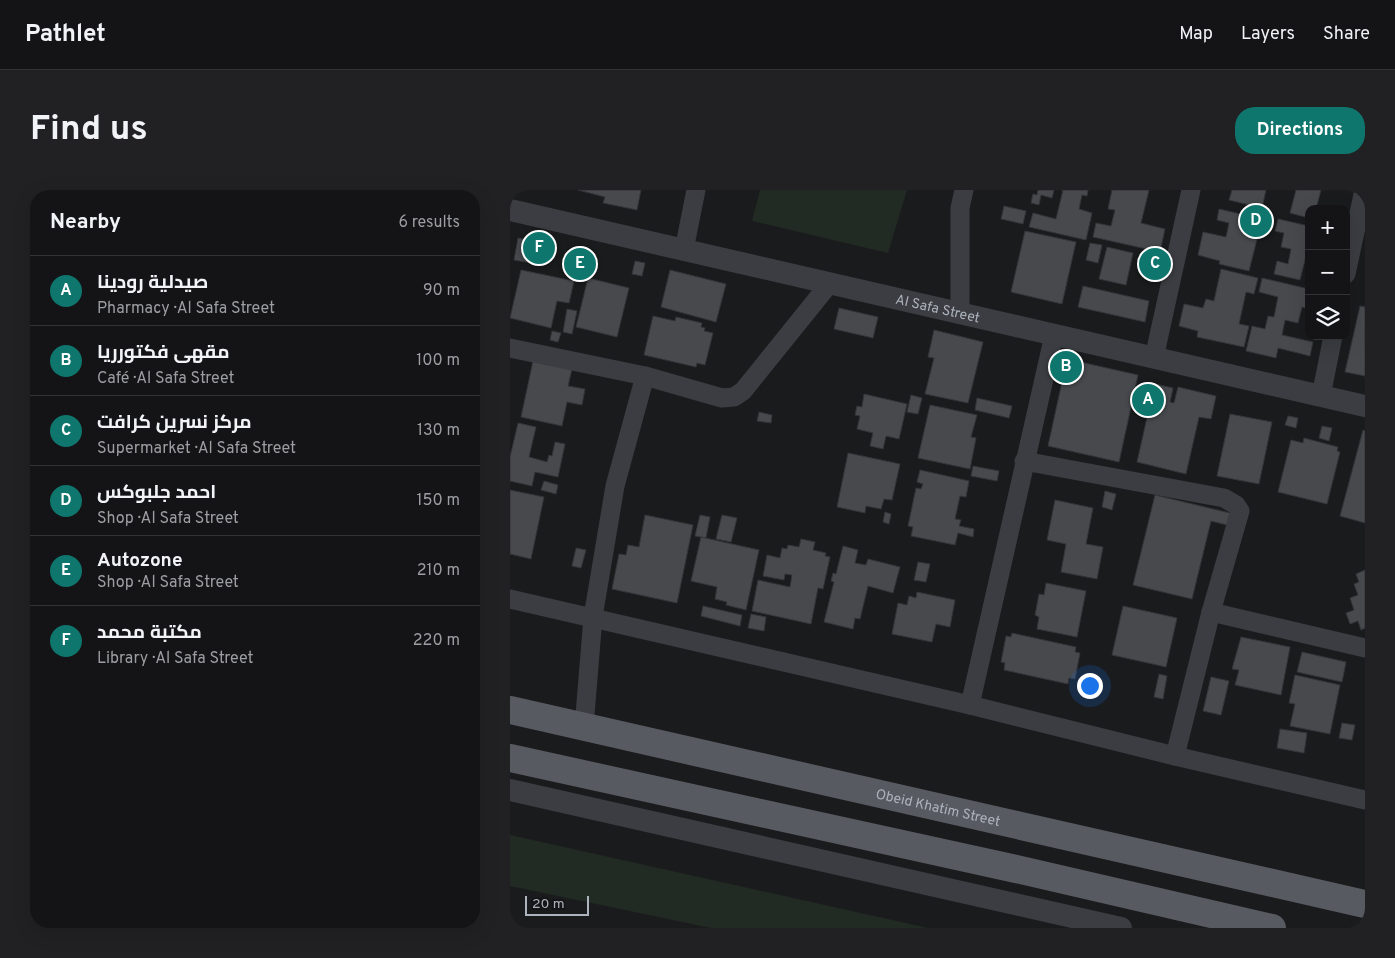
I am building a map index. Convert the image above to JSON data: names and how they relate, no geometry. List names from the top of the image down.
{
  "streets": {
    "main road": ["Obeid Khatim Street"],
    "street": ["Al Safa Street"]
  },
  "scale_bar": "20 m",
  "page": {
    "header": "Pathlet",
    "nav": ["Map", "Layers", "Share"],
    "buttons": "Directions",
    "title": "Find us",
    "heading": ["Nearby", "6 results"],
    "pins": [
      "D",
      "F",
      "C",
      "E",
      "B",
      "A"
    ],
    "map_buttons": ["+", "−"],
    "list": [
      {
        "mark": "A",
        "name": "صيدلية رودينا",
        "note": "Pharmacy · Al Safa Street",
        "value": "90 m"
      },
      {
        "mark": "B",
        "name": "مقهى فكتورريا",
        "note": "Café · Al Safa Street",
        "value": "100 m"
      },
      {
        "mark": "C",
        "name": "مركز نسرين كرافت",
        "note": "Supermarket · Al Safa Street",
        "value": "130 m"
      },
      {
        "mark": "D",
        "name": "احمد جلبوكس",
        "note": "Shop · Al Safa Street",
        "value": "150 m"
      },
      {
        "mark": "E",
        "name": "Autozone",
        "note": "Shop · Al Safa Street",
        "value": "210 m"
      },
      {
        "mark": "F",
        "name": "مكتبة محمد",
        "note": "Library · Al Safa Street",
        "value": "220 m"
      }
    ],
    "scale": "20 m"
  }
}
